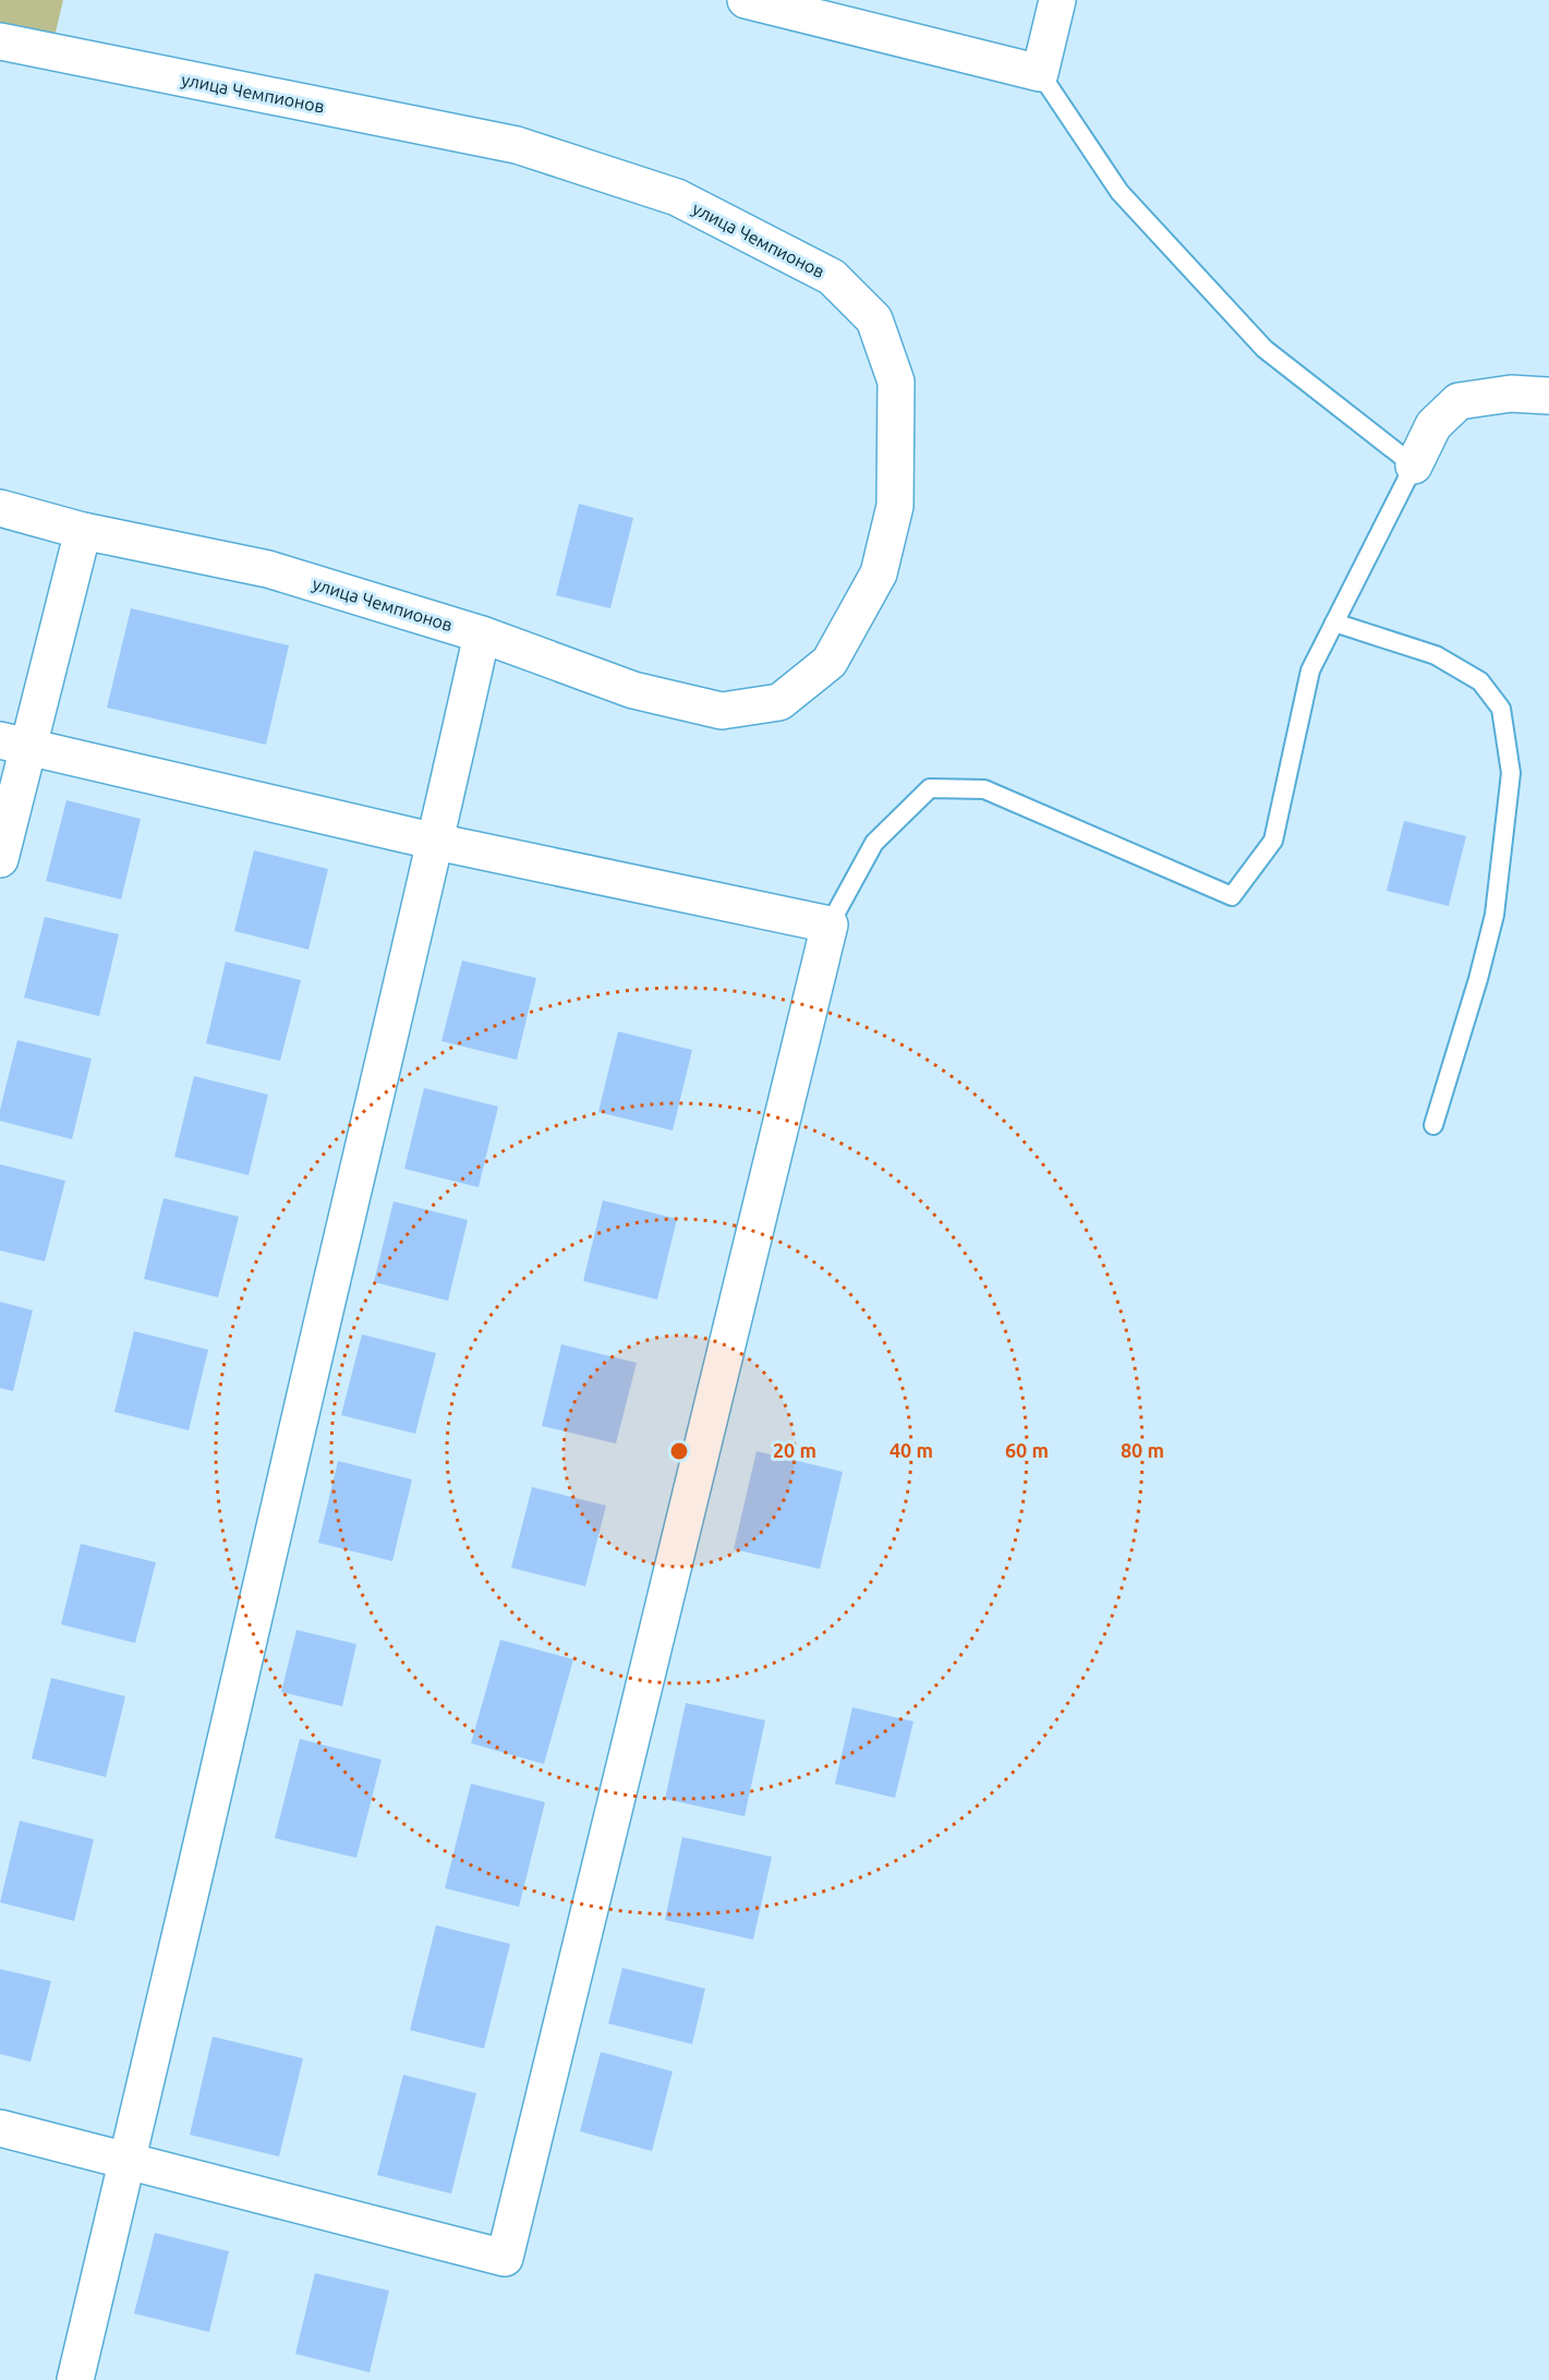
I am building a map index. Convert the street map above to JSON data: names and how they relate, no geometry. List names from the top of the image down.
{
  "streets": {
    "street": ["улица Чемпионов"]
  },
  "rings": [
    "20 m",
    "40 m",
    "60 m",
    "80 m"
  ]
}
